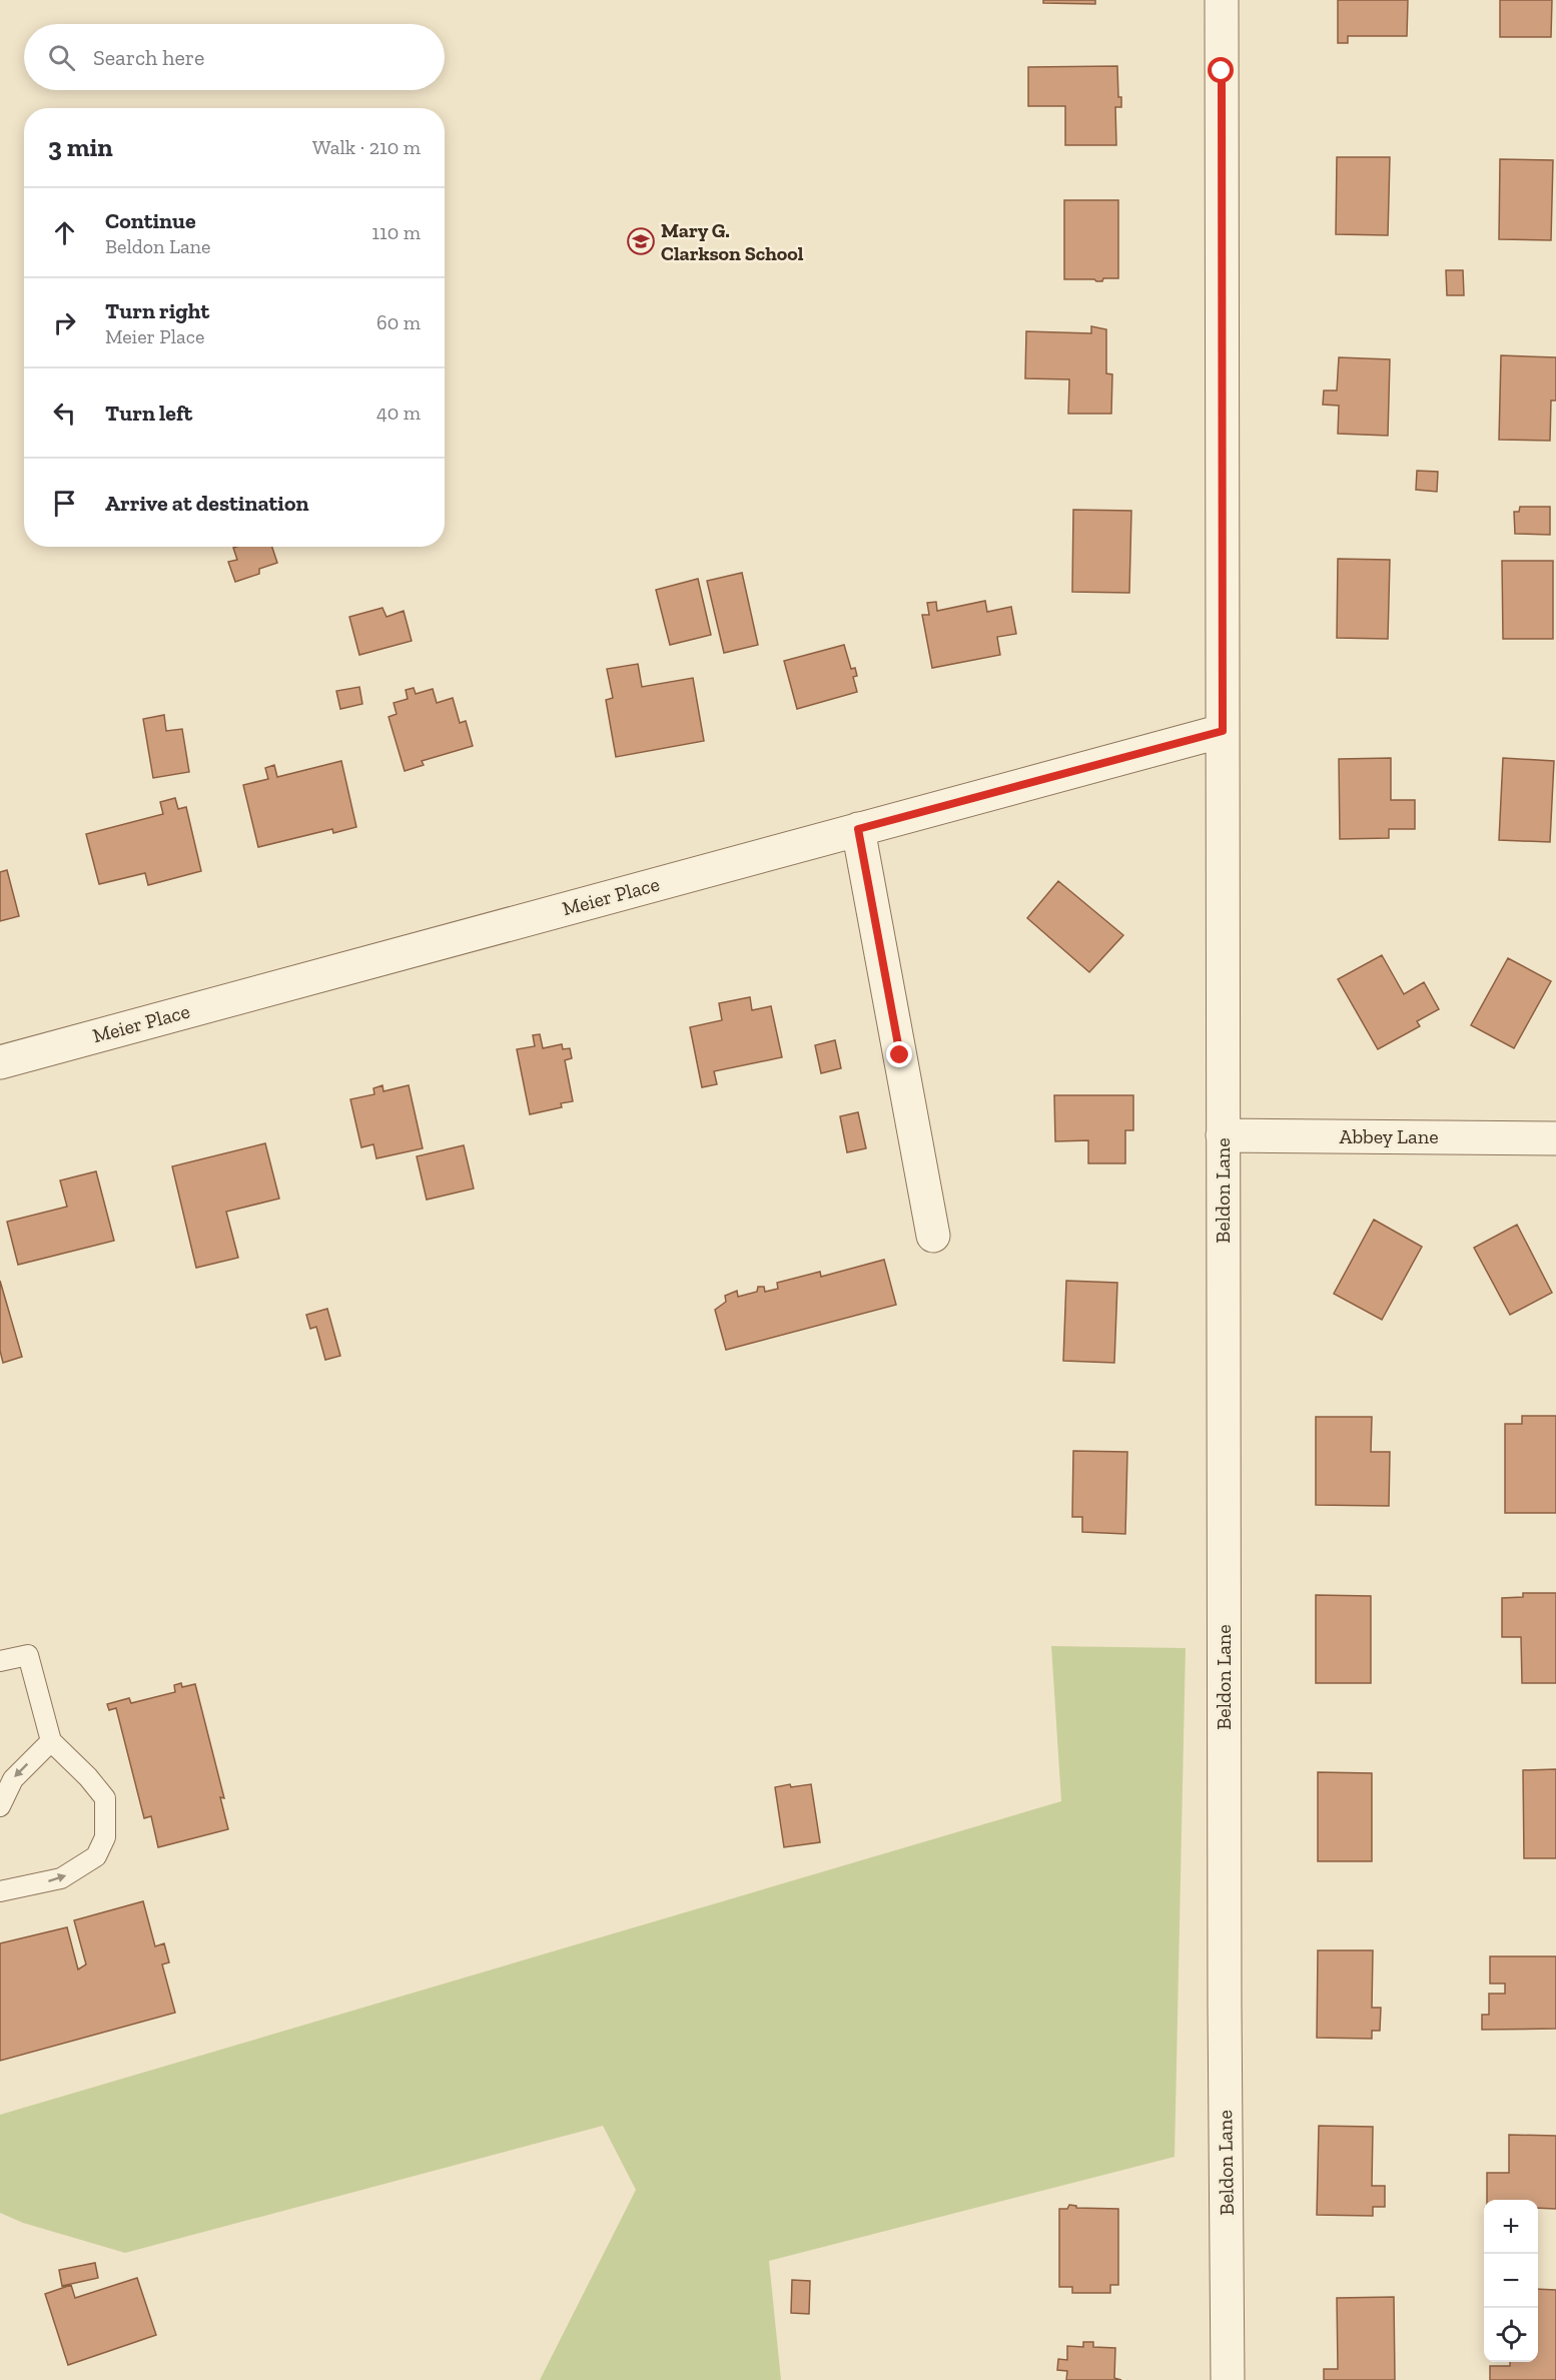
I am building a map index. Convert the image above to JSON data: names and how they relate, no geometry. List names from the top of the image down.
{
  "streets": {
    "street": ["Meier Place", "Abbey Lane", "Beldon Lane"]
  },
  "crossings": [
    ["Meier Place", "Beldon Lane"],
    ["Abbey Lane", "Beldon Lane"]
  ],
  "places": {
    "school or university": ["Mary G. Clarkson School"]
  },
  "page": {
    "search": "Search here",
    "heading": ["3 min", "Walk · 210 m"],
    "list": [
      ["Continue", "Beldon Lane", "110 m"],
      ["Turn right", "Meier Place", "60 m"],
      ["Turn left", "40 m"],
      "Arrive at destination"
    ],
    "map_buttons": ["+", "−"]
  }
}
